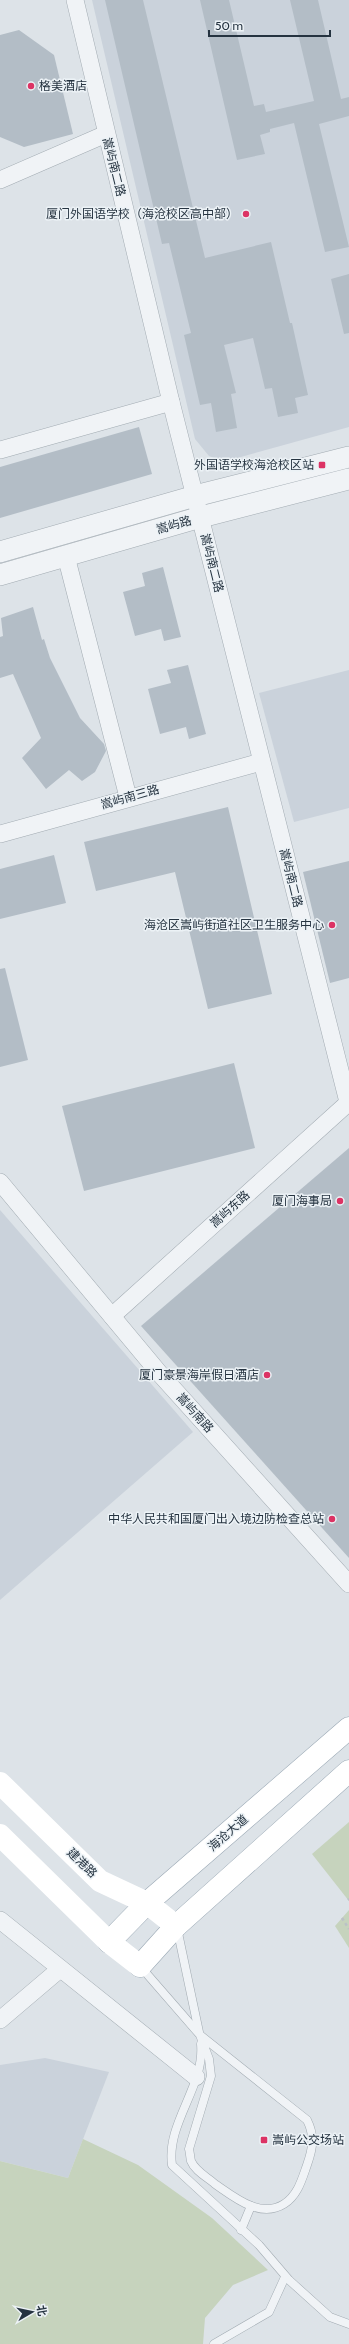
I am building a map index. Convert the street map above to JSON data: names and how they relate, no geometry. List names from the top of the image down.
{
  "streets": {
    "main road": ["海沧大道", "建港路"],
    "street": [
      "嵩屿南二路",
      "嵩屿路",
      "嵩屿南三路",
      "嵩屿东路",
      "嵩屿南路"
    ]
  },
  "crossings": [
    ["嵩屿南二路", "嵩屿路"],
    ["嵩屿南二路", "嵩屿南三路"],
    ["嵩屿南二路", "嵩屿东路"],
    ["嵩屿东路", "嵩屿南路"],
    ["海沧大道", "建港路"]
  ],
  "places": {
    "other": [
      "格美酒店",
      "厦门外国语学校（海沧校区高中部）",
      "海沧区嵩屿街道社区卫生服务中心",
      "厦门海事局",
      "厦门豪景海岸假日酒店",
      "中华人民共和国厦门出入境边防检查总站"
    ],
    "transit": ["外国语学校海沧校区站", "嵩屿公交场站"]
  },
  "scale_bar": "50 m",
  "north": "right"
}
